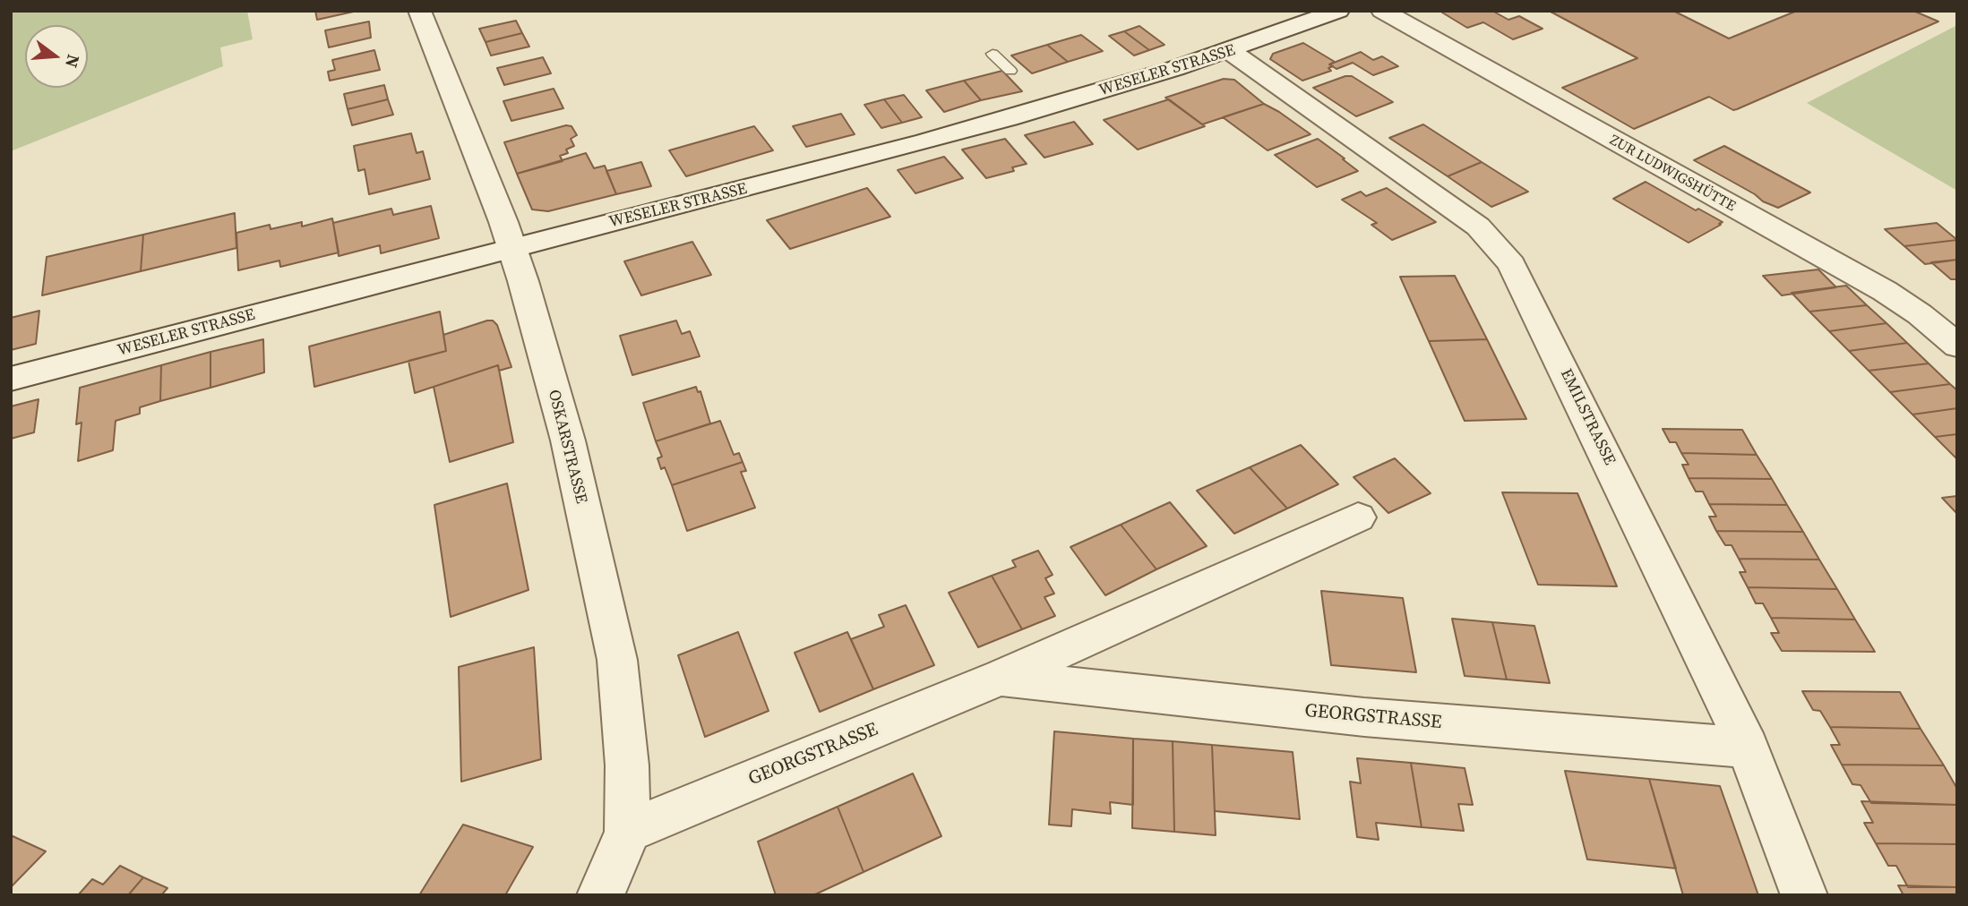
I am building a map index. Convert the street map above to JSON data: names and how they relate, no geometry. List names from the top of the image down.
{
  "streets": {
    "street": [
      "WESELER STRASSE",
      "ZUR LUDWIGSHÜTTE",
      "EMILSTRASSE",
      "OSKARSTRASSE",
      "GEORGSTRASSE"
    ]
  },
  "crossings": [
    ["WESELER STRASSE", "EMILSTRASSE"],
    ["WESELER STRASSE", "OSKARSTRASSE"],
    ["EMILSTRASSE", "GEORGSTRASSE"],
    ["OSKARSTRASSE", "GEORGSTRASSE"]
  ],
  "north": "right"
}
